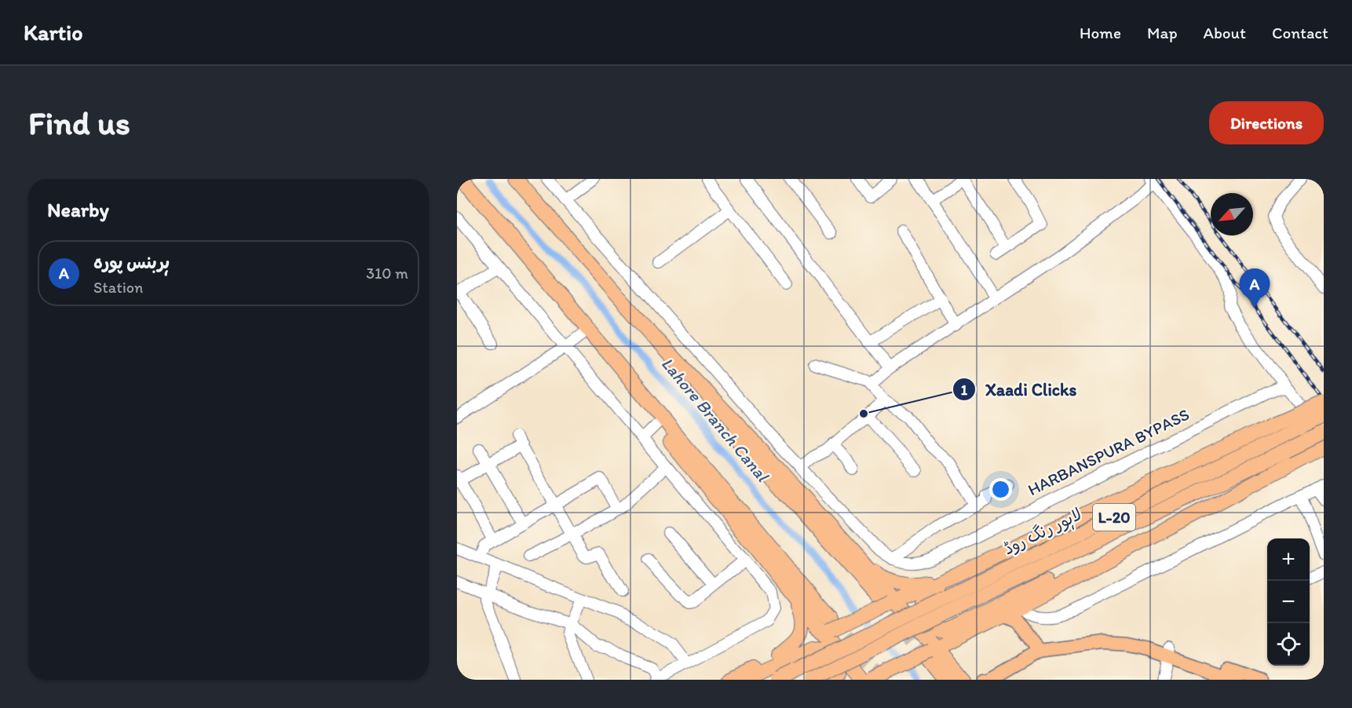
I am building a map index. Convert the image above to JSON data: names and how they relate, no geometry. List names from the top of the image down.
{
  "streets": {
    "highway": ["L-20", "لاہور رنگ روڈ"],
    "street": ["HARBANSPURA BYPASS"]
  },
  "water": ["Lahore Branch Canal"],
  "places": ["Xaadi Clicks"],
  "north": "bottom left",
  "page": {
    "header": "Kartio",
    "nav": [
      "Home",
      "Map",
      "About",
      "Contact"
    ],
    "buttons": "Directions",
    "title": "Find us",
    "heading": "Nearby",
    "list": [
      {
        "mark": "A",
        "name": "ہربنس پورہ",
        "note": "Station",
        "value": "310 m"
      }
    ],
    "pins": "A",
    "map_buttons": ["+", "−"]
  }
}
